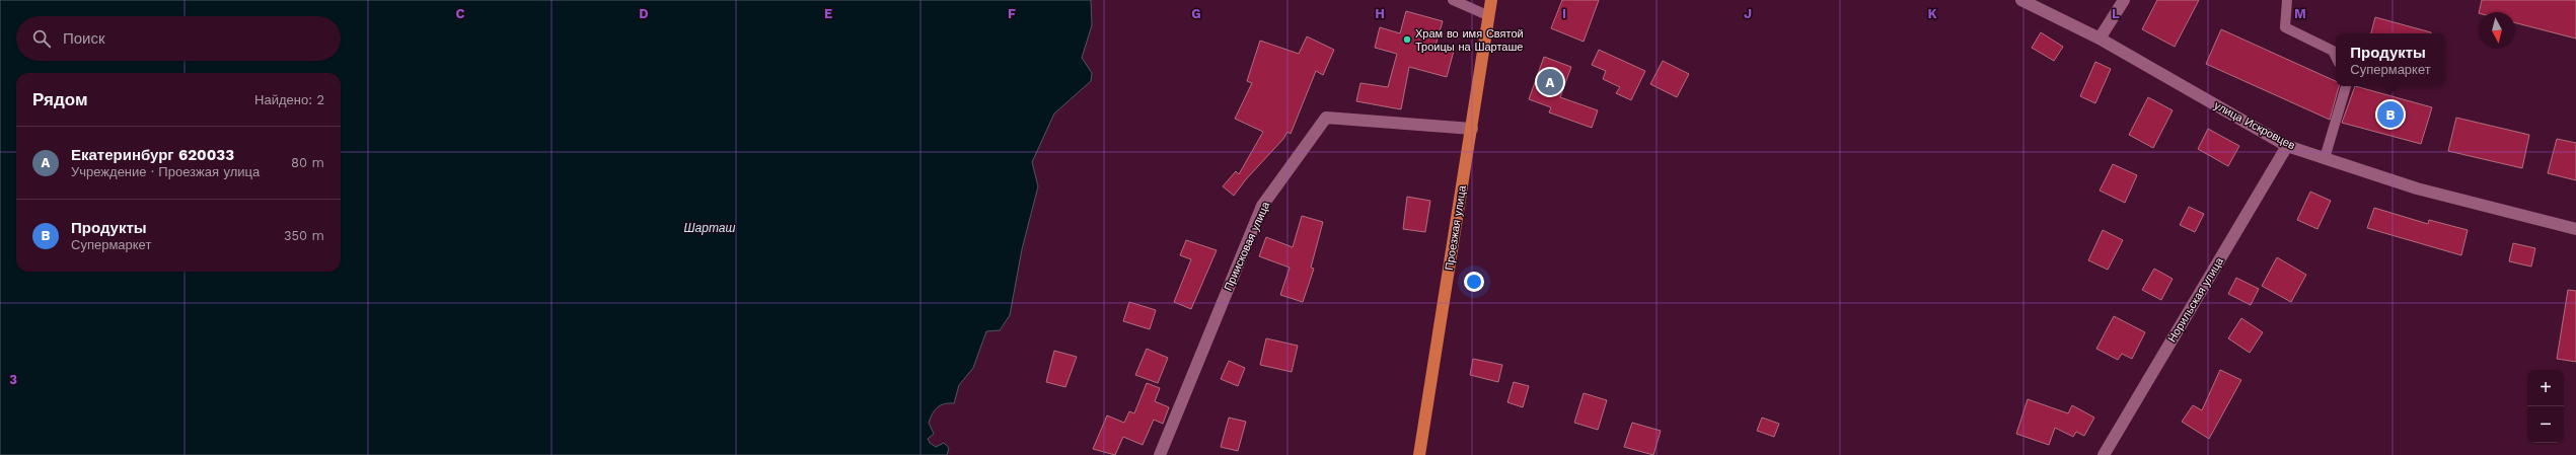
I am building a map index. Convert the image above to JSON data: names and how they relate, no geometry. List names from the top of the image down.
{
  "streets": {
    "main road": ["Проезжая улица"],
    "street": ["улица Искровцев", "Приисковая улица", "Норильская улица"]
  },
  "crossings": [
    ["улица Искровцев", "Норильская улица"],
    ["Проезжая улица", "Приисковая улица"]
  ],
  "water": ["Шарташ"],
  "places": ["Храм во имя Святой Троицы на Шарташе"],
  "north": "bottom",
  "page": {
    "search": "Поиск",
    "popup": ["Продукты", "Супермаркет"],
    "pins": ["A", "B"],
    "heading": ["Рядом", "Найдено: 2"],
    "list": [
      {
        "mark": "A",
        "name": "Екатеринбург 620033",
        "note": "Учреждение · Проезжая улица",
        "value": "80 m"
      },
      {
        "mark": "B",
        "name": "Продукты",
        "note": "Супермаркет",
        "value": "350 m"
      }
    ],
    "map_buttons": ["+", "−"]
  },
  "grid": {
    "columns": [
      "C",
      "D",
      "E",
      "F",
      "G",
      "H",
      "I",
      "J",
      "K",
      "L",
      "M"
    ],
    "rows": ["3"]
  }
}
